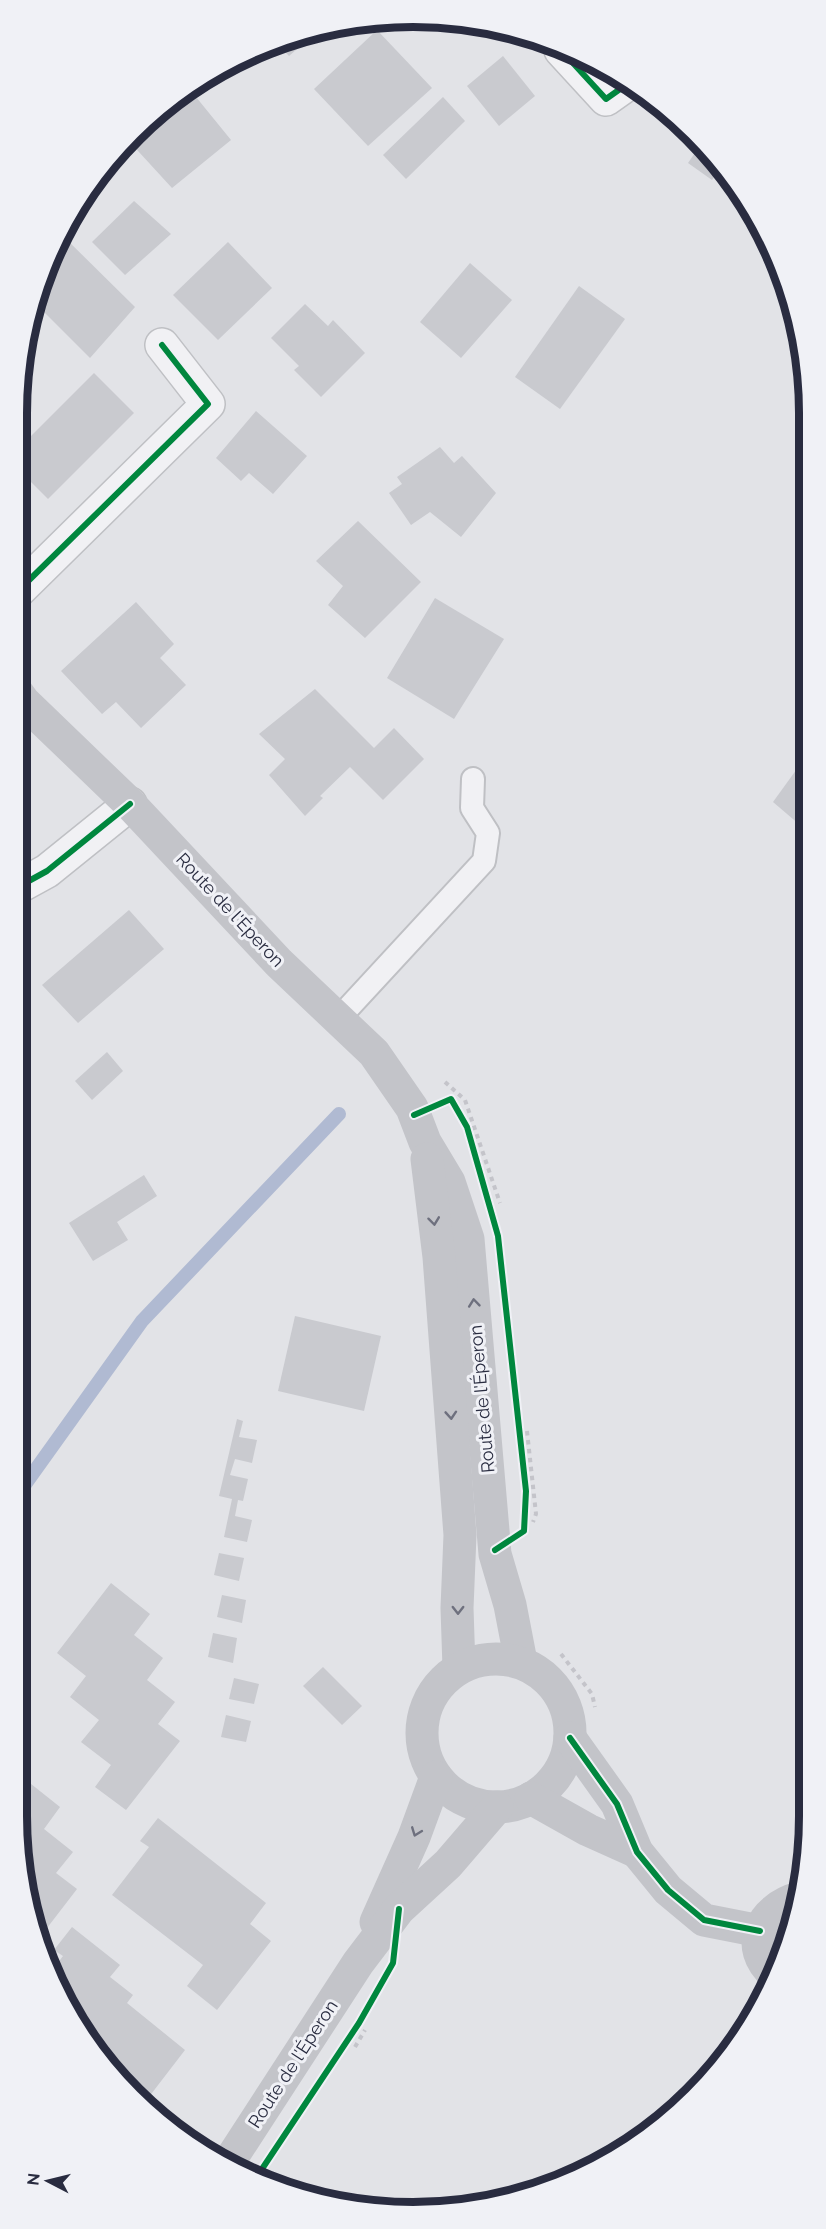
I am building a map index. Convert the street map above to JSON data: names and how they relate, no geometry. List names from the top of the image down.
{
  "streets": {
    "main road": ["Route de l'Éperon"]
  },
  "north": "left"
}
